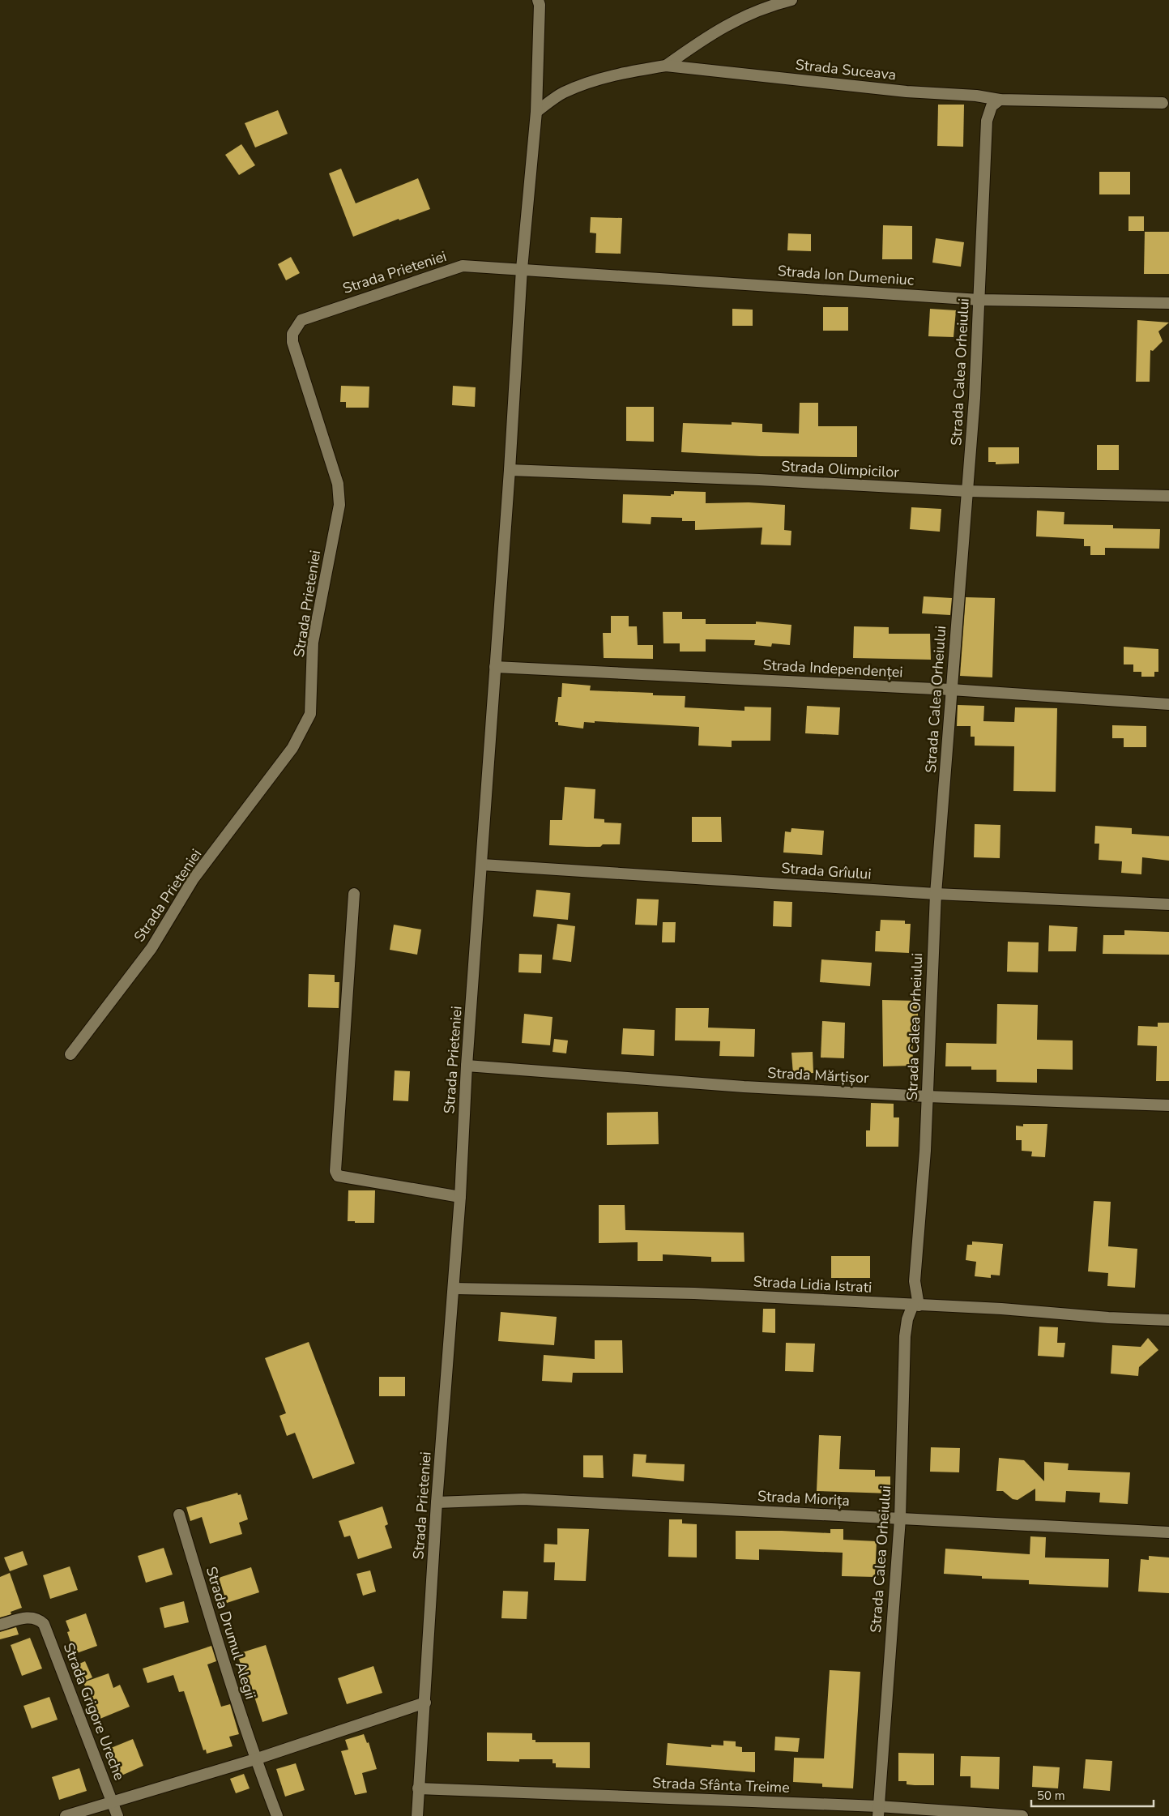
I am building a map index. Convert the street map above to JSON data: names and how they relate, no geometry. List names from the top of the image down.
{
  "streets": {
    "street": [
      "Strada Suceava",
      "Strada Prieteniei",
      "Strada Ion Dumeniuc",
      "Strada Calea Orheiului",
      "Strada Olimpicilor",
      "Strada Independenței",
      "Strada Grîului",
      "Strada Mărțișor",
      "Strada Lidia Istrati",
      "Strada Miorița",
      "Strada Drumul Alegii",
      "Strada Grigore Ureche",
      "Strada Sfânta Treime"
    ]
  },
  "crossings": [
    ["Strada Suceava", "Strada Prieteniei"],
    ["Strada Suceava", "Strada Calea Orheiului"],
    ["Strada Prieteniei", "Strada Ion Dumeniuc"],
    ["Strada Prieteniei", "Strada Olimpicilor"],
    ["Strada Prieteniei", "Strada Independenței"],
    ["Strada Prieteniei", "Strada Grîului"],
    ["Strada Prieteniei", "Strada Mărțișor"],
    ["Strada Prieteniei", "Strada Lidia Istrati"],
    ["Strada Prieteniei", "Strada Miorița"],
    ["Strada Prieteniei", "Strada Sfânta Treime"],
    ["Strada Ion Dumeniuc", "Strada Calea Orheiului"],
    ["Strada Calea Orheiului", "Strada Olimpicilor"],
    ["Strada Calea Orheiului", "Strada Independenței"],
    ["Strada Calea Orheiului", "Strada Grîului"],
    ["Strada Calea Orheiului", "Strada Mărțișor"],
    ["Strada Calea Orheiului", "Strada Lidia Istrati"],
    ["Strada Calea Orheiului", "Strada Miorița"],
    ["Strada Calea Orheiului", "Strada Sfânta Treime"]
  ],
  "scale_bar": "50 m"
}
